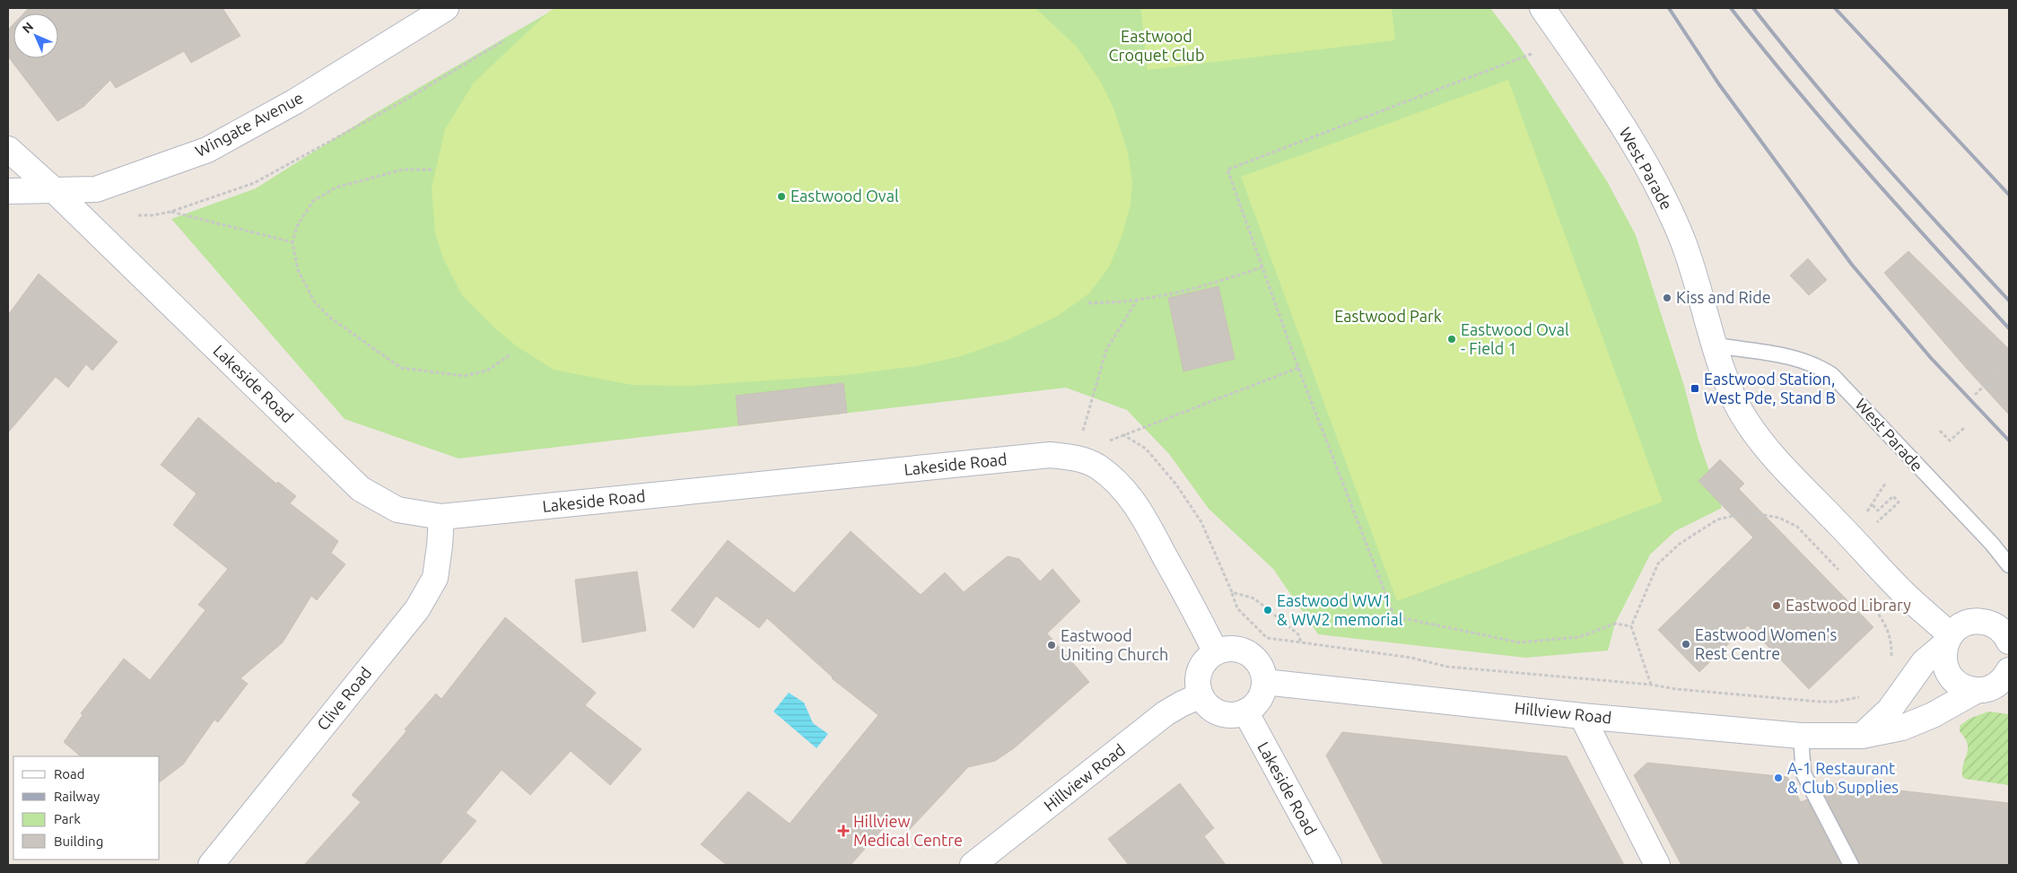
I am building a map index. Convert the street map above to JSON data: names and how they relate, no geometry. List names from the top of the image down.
{
  "streets": {
    "street": [
      "Wingate Avenue",
      "West Parade",
      "Lakeside Road",
      "Clive Road",
      "Hillview Road"
    ]
  },
  "crossings": [
    ["Wingate Avenue", "Lakeside Road"],
    ["Lakeside Road", "Clive Road"],
    ["Lakeside Road", "Hillview Road"]
  ],
  "parks": ["Eastwood Croquet Club", "Eastwood Park"],
  "places": {
    "other": [
      "Eastwood Oval",
      "Kiss and Ride",
      "Eastwood Oval - Field 1",
      "Eastwood Library",
      "Eastwood WW1 & WW2 memorial",
      "Eastwood Women's Rest Centre",
      "Eastwood Uniting Church",
      "A-1 Restaurant & Club Supplies"
    ],
    "transit": ["Eastwood Station, West Pde, Stand B"],
    "health": ["Hillview Medical Centre"]
  },
  "legend": [
    "Road",
    "Railway",
    "Park",
    "Building"
  ],
  "north": "top left"
}
